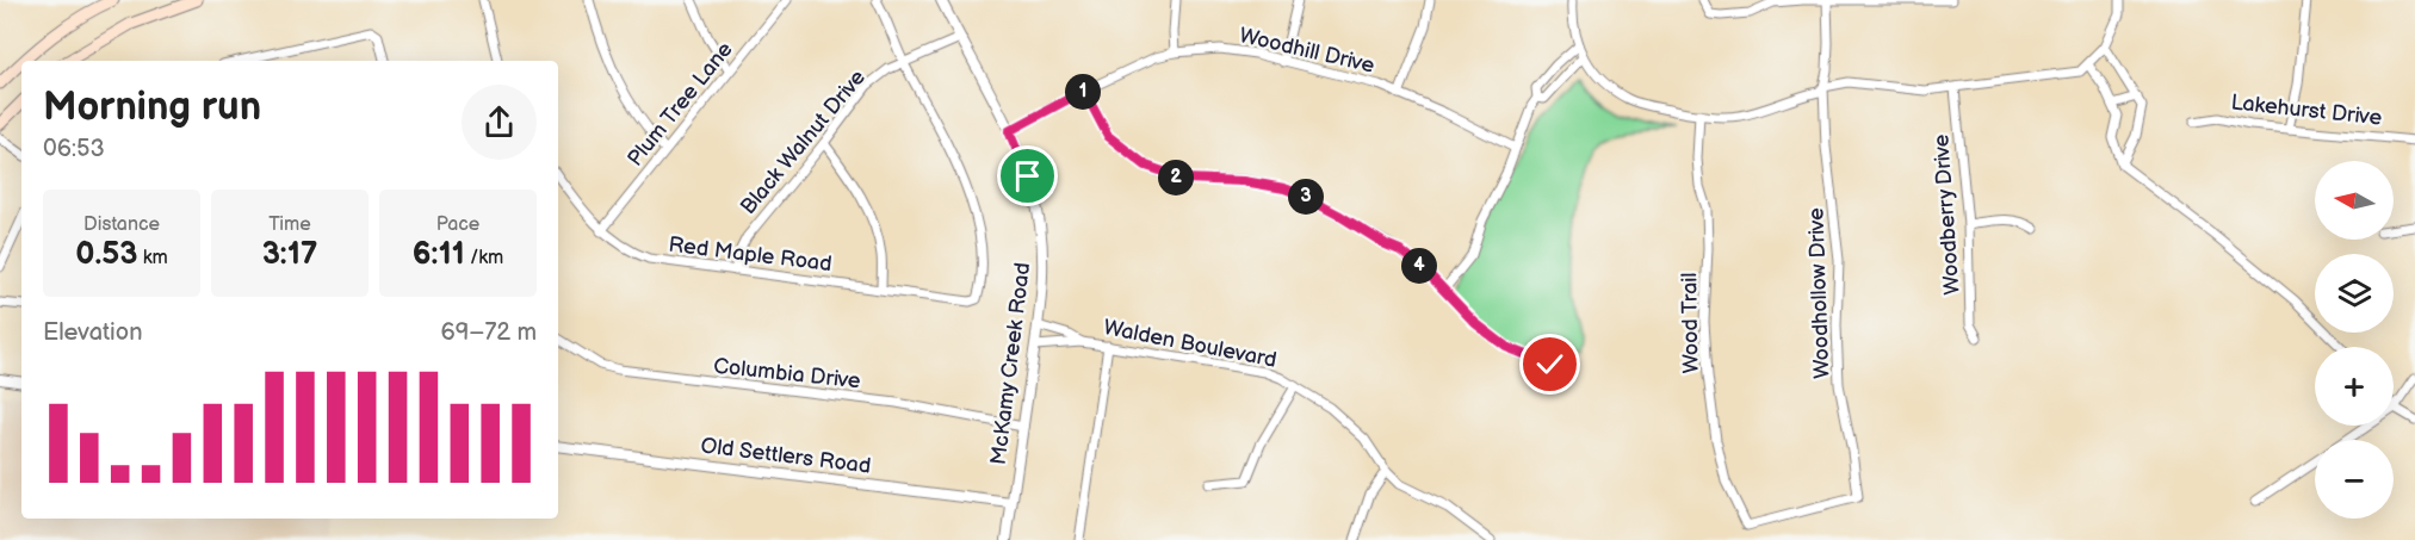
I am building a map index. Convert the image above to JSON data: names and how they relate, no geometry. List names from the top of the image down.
{
  "streets": {
    "street": [
      "Woodhill Drive",
      "Plum Tree Lane",
      "Lakehurst Drive",
      "Black Walnut Drive",
      "Woodberry Drive",
      "Red Maple Road",
      "Woodhollow Drive",
      "Wood Trail",
      "Walden Boulevard",
      "McKamy Creek Road",
      "Columbia Drive",
      "Old Settlers Road"
    ]
  },
  "crossings": [
    ["Woodhill Drive", "McKamy Creek Road"],
    ["Plum Tree Lane", "Red Maple Road"],
    ["Black Walnut Drive", "Red Maple Road"],
    ["Black Walnut Drive", "McKamy Creek Road"],
    ["Woodhollow Drive", "Wood Trail"],
    ["Walden Boulevard", "McKamy Creek Road"],
    ["McKamy Creek Road", "Columbia Drive"],
    ["McKamy Creek Road", "Old Settlers Road"]
  ],
  "north": "left",
  "page": {
    "heading": ["Morning run", "06:53"],
    "pins": [
      "1",
      "2",
      "3",
      "4"
    ],
    "map_buttons": ["+", "−"],
    "stats": [
      ["Distance", "0.53 km"],
      ["Time", "3:17"],
      ["Pace", "6:11 /km"]
    ],
    "chart": ["Elevation", "69–72 m"]
  }
}
